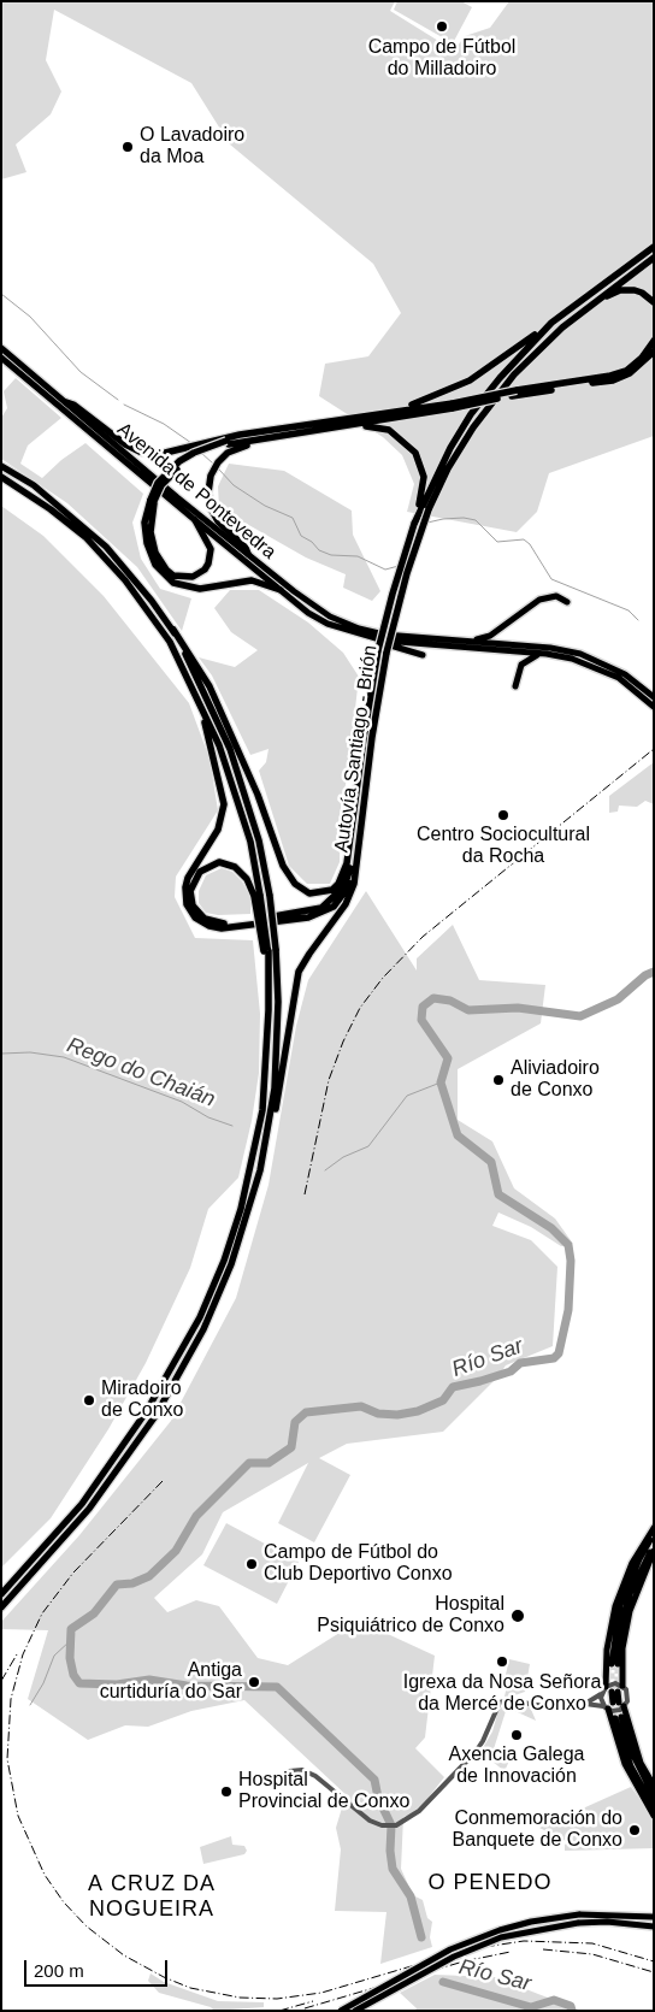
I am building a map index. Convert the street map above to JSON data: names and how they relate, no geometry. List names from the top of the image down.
{
  "streets": {
    "highway": ["Avenida de Pontevedra", "Autovía Santiago - Brión"]
  },
  "districts": ["O PENEDO", "A CRUZ DA NOGUEIRA"],
  "water": ["Rego do Chaián", "Río Sar"],
  "places": [
    "Campo de Fútbol do Milladoiro",
    "O Lavadoiro da Moa",
    "Centro Sociocultural da Rocha",
    "Aliviadoiro de Conxo",
    "Miradoiro de Conxo",
    "Campo de Fútbol do Club Deportivo Conxo",
    "Hospital Psiquiátrico de Conxo",
    "Igrexa da Nosa Señora da Mercé de Conxo",
    "Antiga curtiduría do Sar",
    "Axencia Galega de Innovación",
    "Hospital Provincial de Conxo",
    "Conmemoración do Banquete de Conxo"
  ],
  "scale_bar": "200 m"
}
